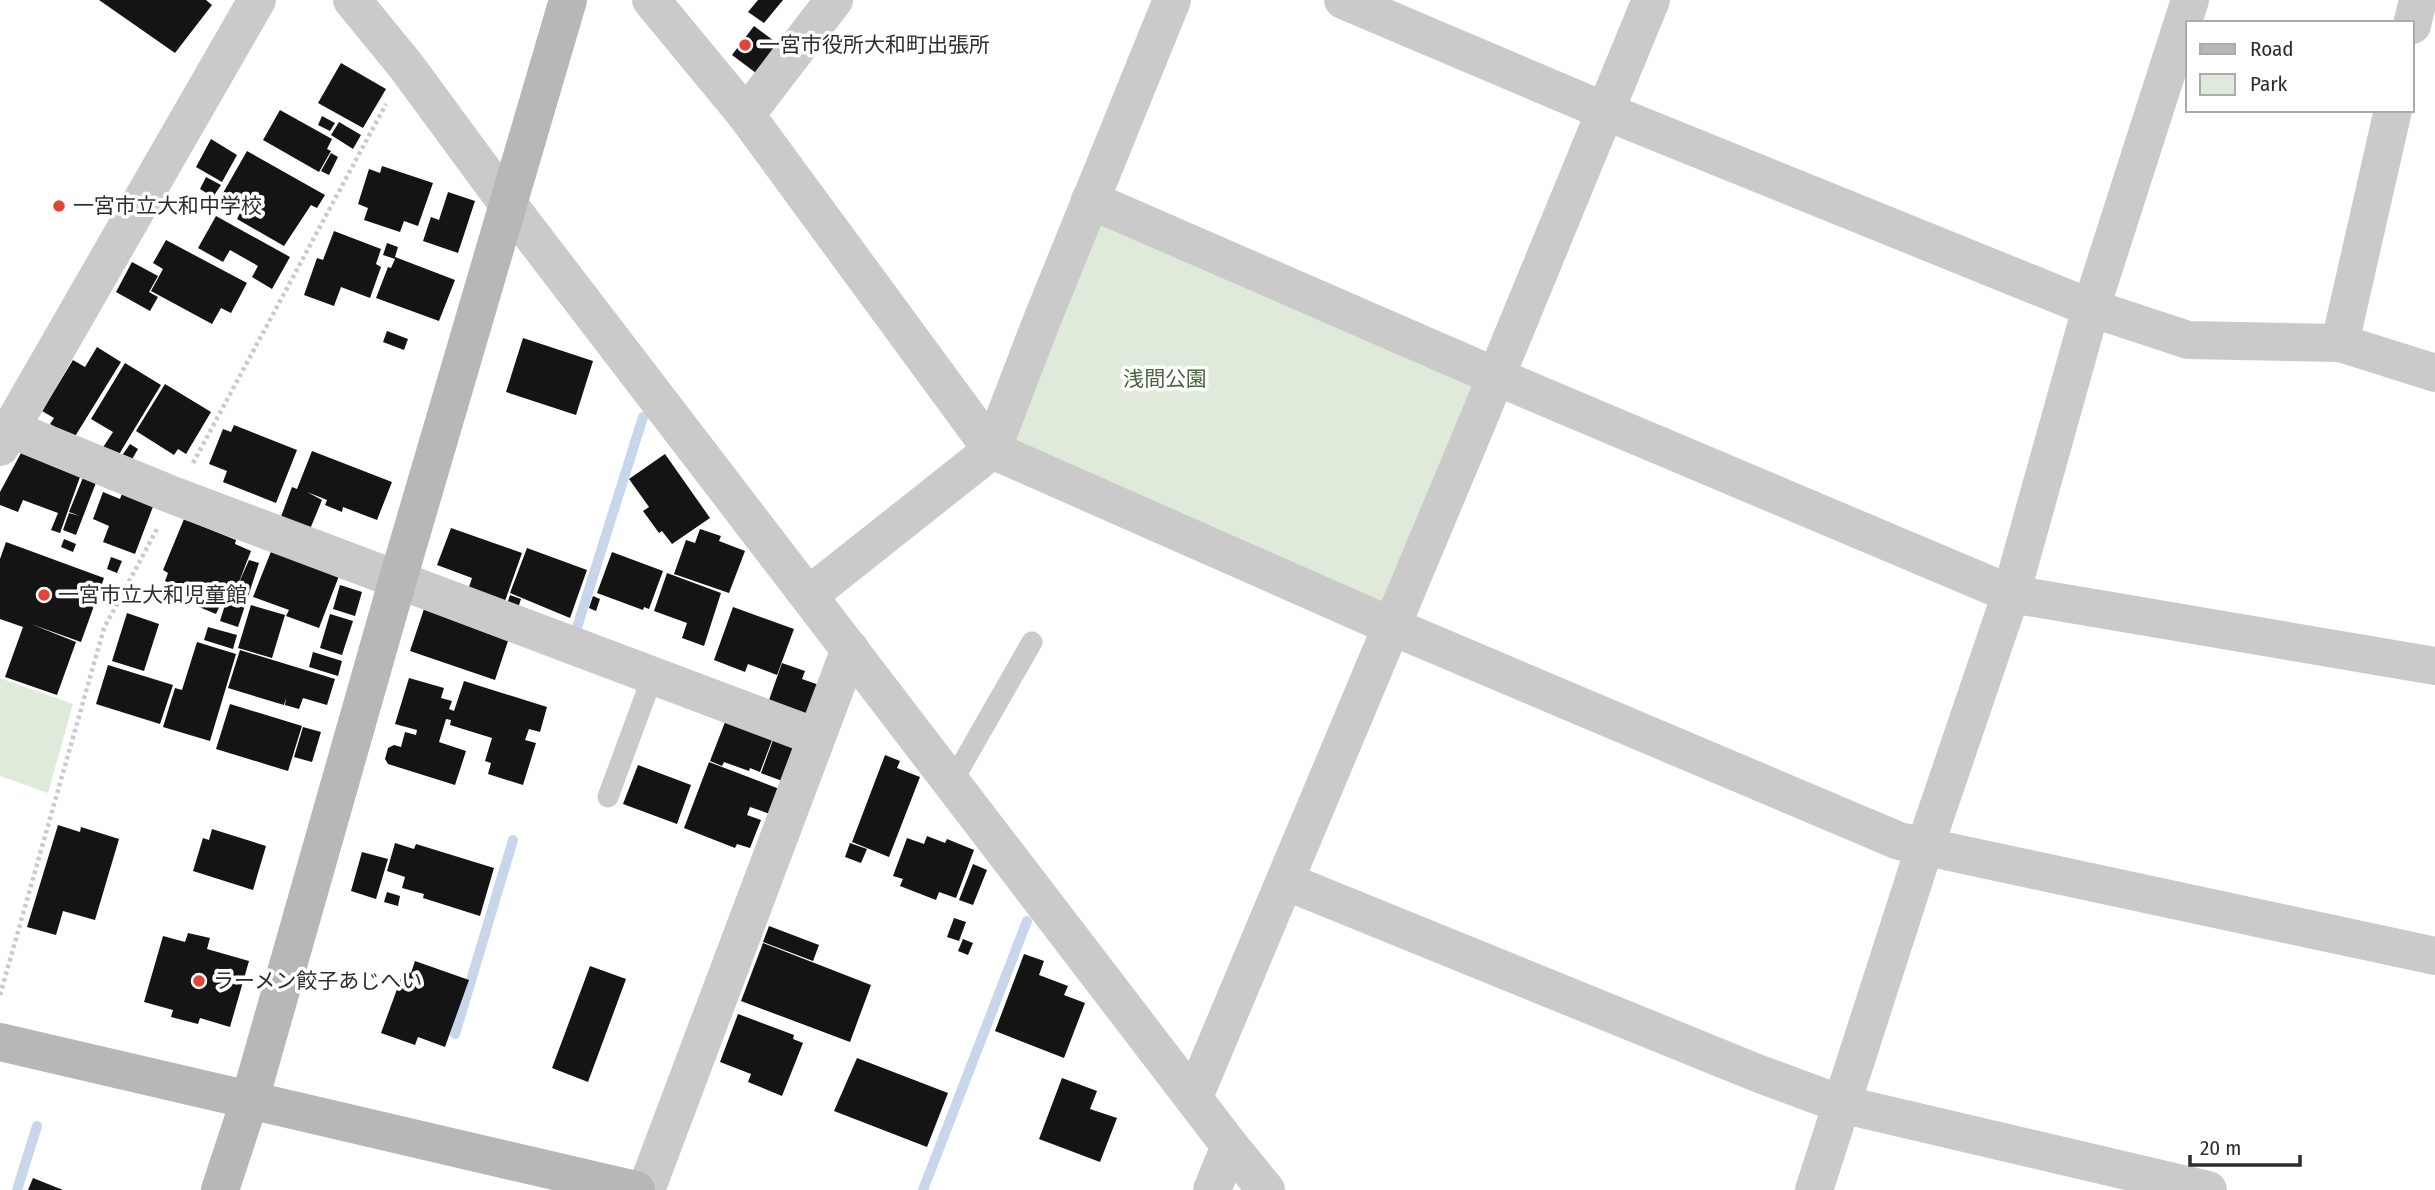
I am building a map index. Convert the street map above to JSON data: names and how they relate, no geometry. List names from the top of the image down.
{
  "parks": ["浅間公園"],
  "places": [
    "一宮市役所大和町出張所",
    "一宮市立大和中学校",
    "一宮市立大和児童館",
    "ラーメン餃子あじへい"
  ],
  "legend": ["Road", "Park"],
  "scale_bar": "20 m"
}
